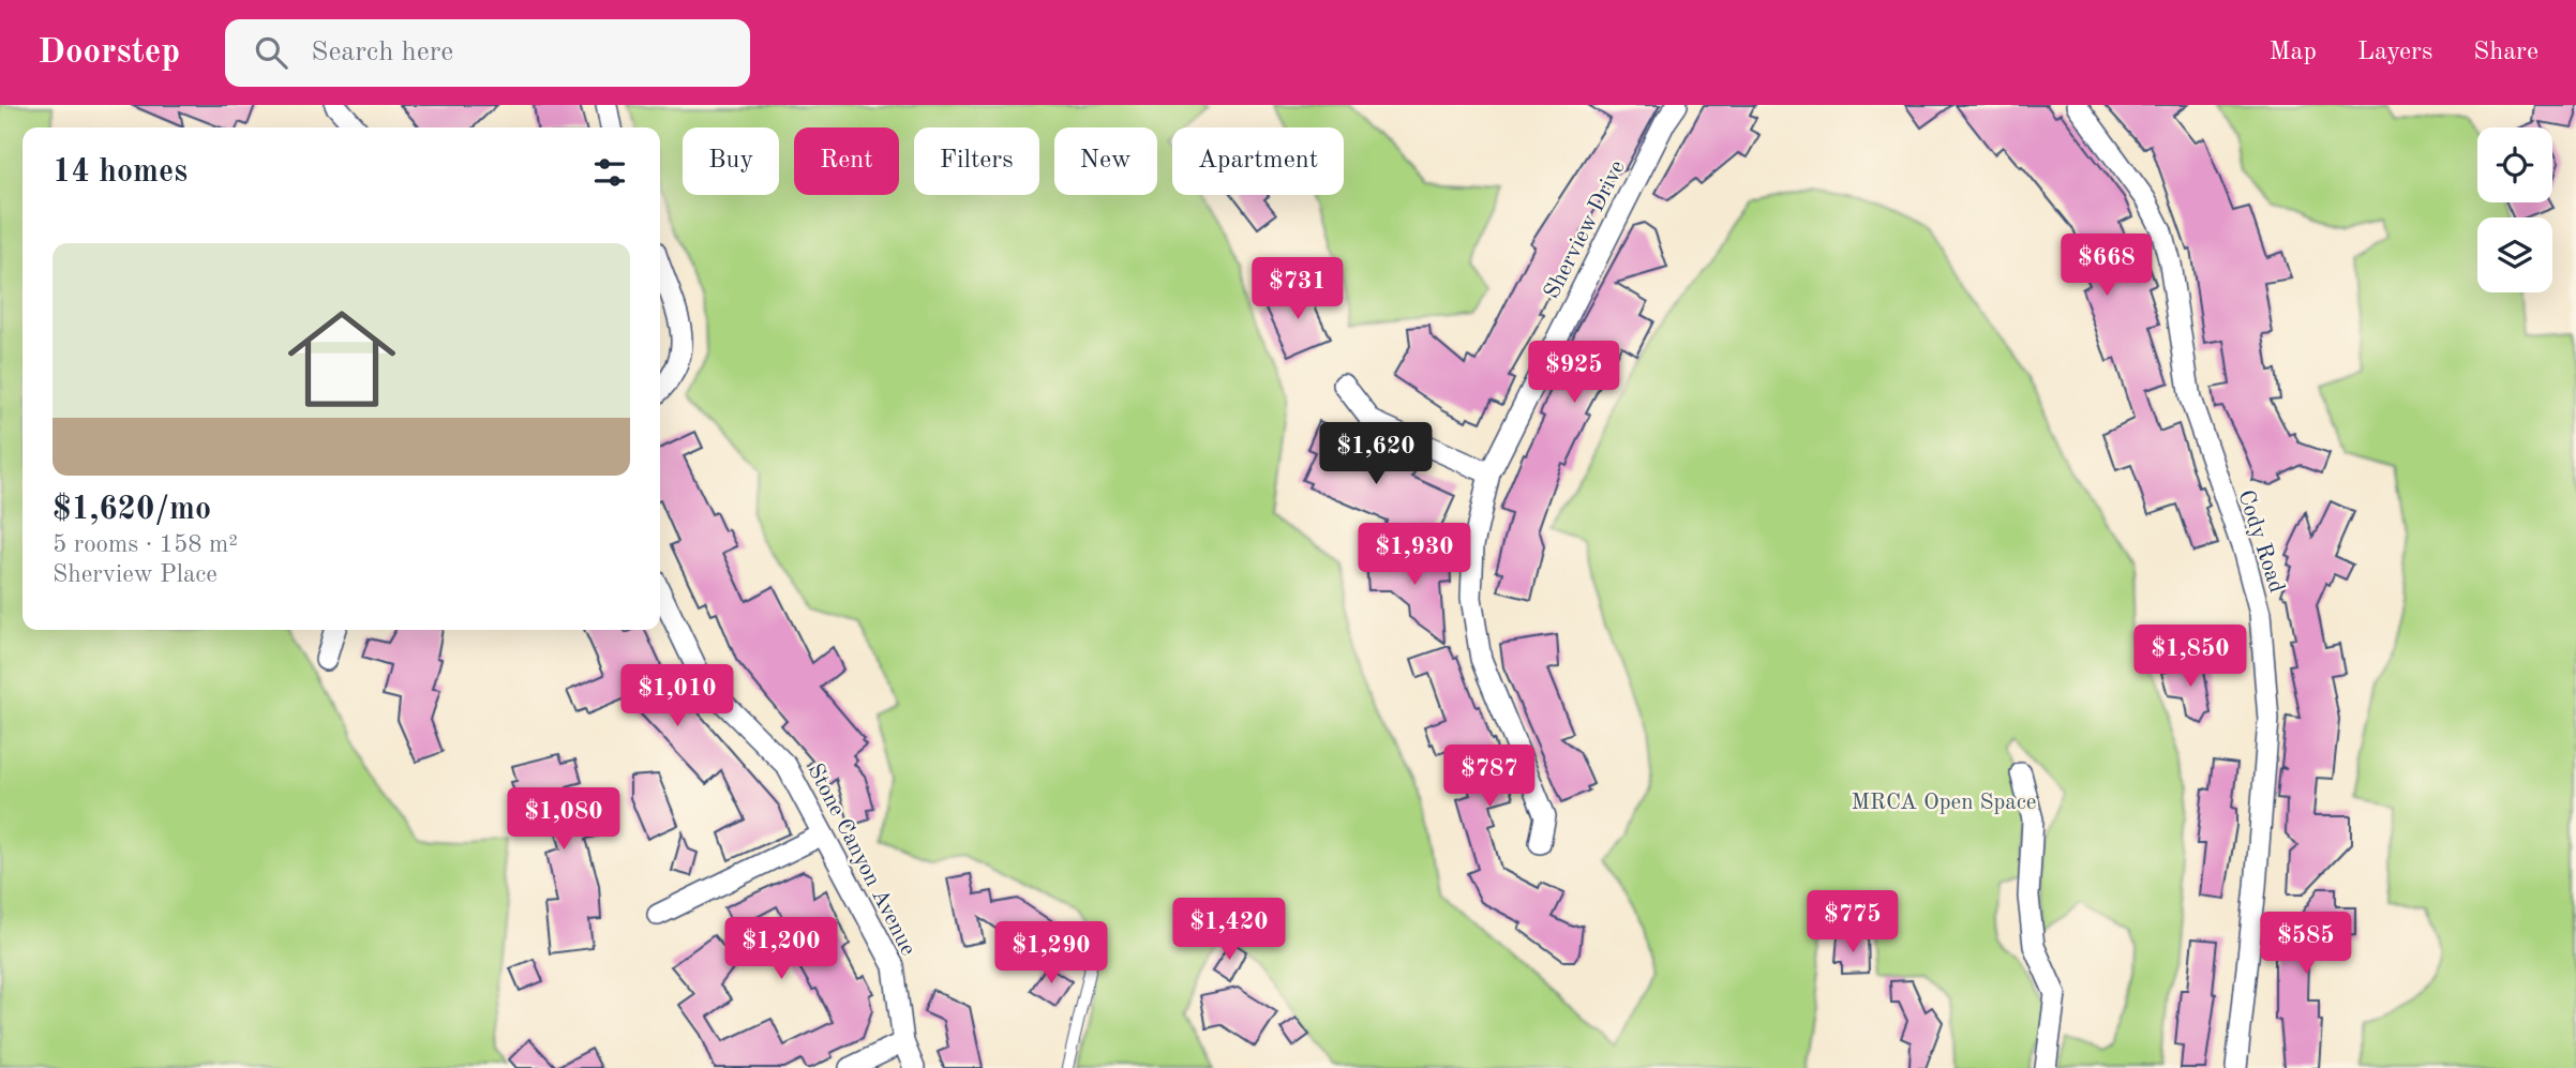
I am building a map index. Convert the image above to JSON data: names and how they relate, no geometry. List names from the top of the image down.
{
  "streets": {
    "street": ["Sherview Drive", "Cody Road", "Stone Canyon Avenue"]
  },
  "parks": ["MRCA Open Space"],
  "page": {
    "header": "Doorstep",
    "search": "Search here",
    "nav": ["Map", "Layers", "Share"],
    "chip": [
      "Buy",
      "Rent",
      "Filters",
      "New",
      "Apartment"
    ],
    "heading": "14 homes",
    "list": [
      {
        "name": "$1,620/mo",
        "note": "5 rooms · 158 m² · Sherview Place"
      }
    ],
    "price": [
      "$668",
      "$731",
      "$925",
      "$1,620",
      "$1,930",
      "$1,850",
      "$1,010",
      "$787",
      "$1,080",
      "$775",
      "$1,420",
      "$585",
      "$1,200",
      "$1,290"
    ]
  }
}
